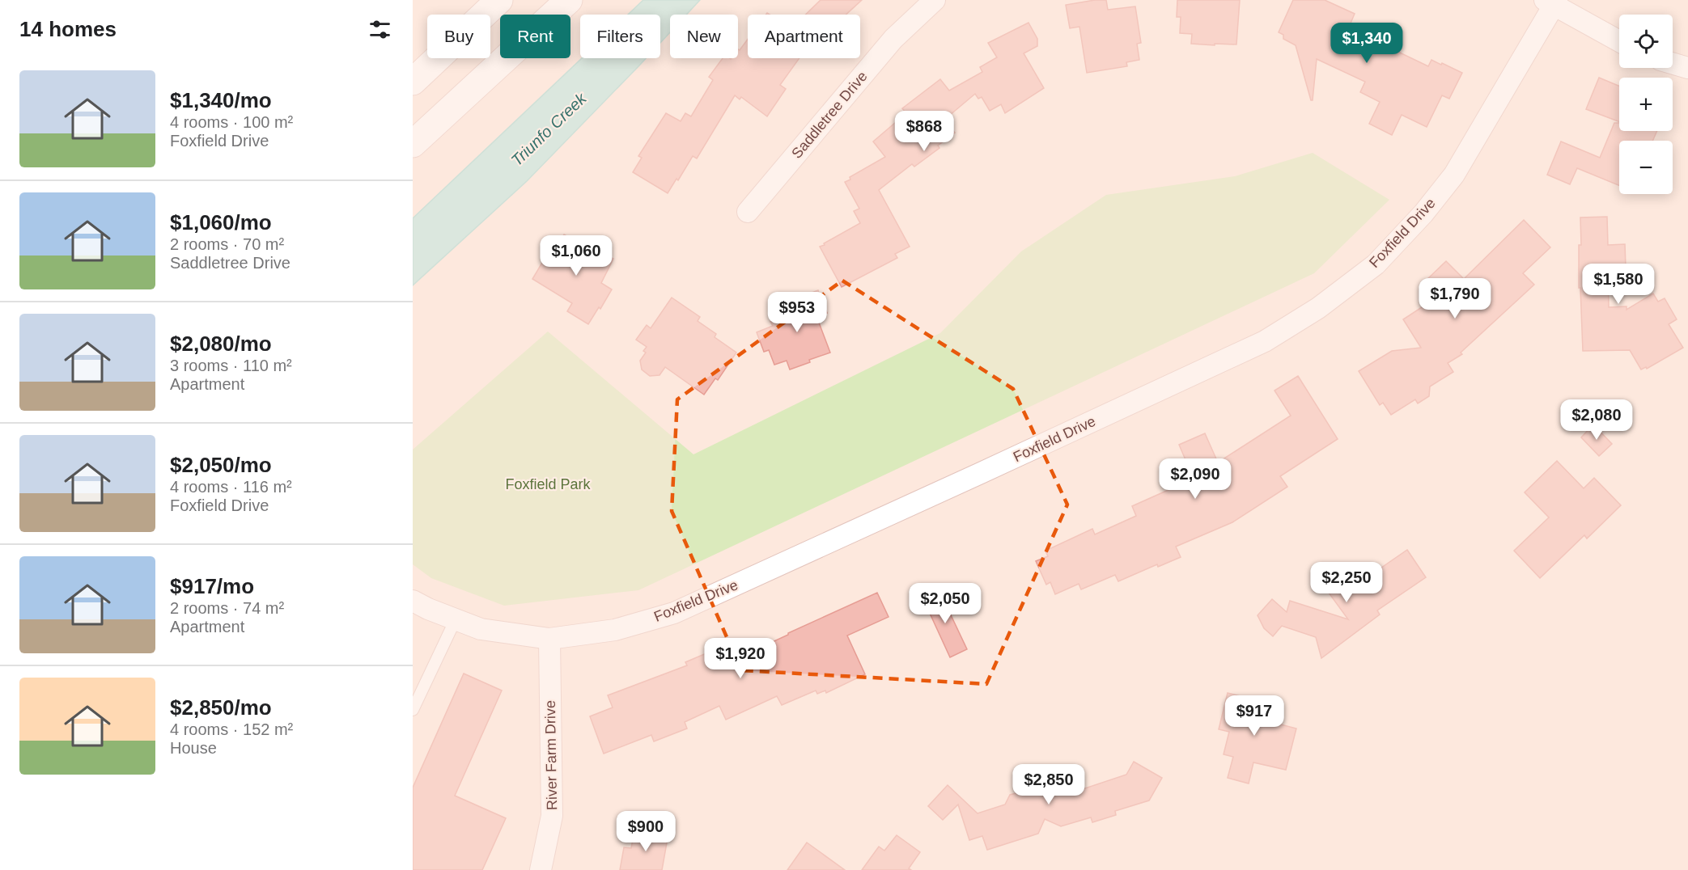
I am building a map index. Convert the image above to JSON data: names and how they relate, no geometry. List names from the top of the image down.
{
  "streets": {
    "street": ["Saddletree Drive", "Foxfield Drive", "River Farm Drive"]
  },
  "crossings": [
    ["Foxfield Drive", "River Farm Drive"]
  ],
  "water": ["Triunfo Creek"],
  "parks": ["Foxfield Park"],
  "page": {
    "heading": "14 homes",
    "map_buttons": ["+", "−"],
    "chip": [
      "Buy",
      "Rent",
      "Filters",
      "New",
      "Apartment"
    ],
    "price": [
      "$1,340",
      "$868",
      "$1,060",
      "$1,580",
      "$1,790",
      "$953",
      "$2,080",
      "$2,090",
      "$2,250",
      "$2,050",
      "$1,920",
      "$917",
      "$2,850",
      "$900"
    ],
    "list": [
      {
        "name": "$1,340/mo",
        "note": "4 rooms · 100 m² · Foxfield Drive"
      },
      {
        "name": "$1,060/mo",
        "note": "2 rooms · 70 m² · Saddletree Drive"
      },
      {
        "name": "$2,080/mo",
        "note": "3 rooms · 110 m² · Apartment"
      },
      {
        "name": "$2,050/mo",
        "note": "4 rooms · 116 m² · Foxfield Drive"
      },
      {
        "name": "$917/mo",
        "note": "2 rooms · 74 m² · Apartment"
      },
      {
        "name": "$2,850/mo",
        "note": "4 rooms · 152 m² · House"
      }
    ]
  }
}
